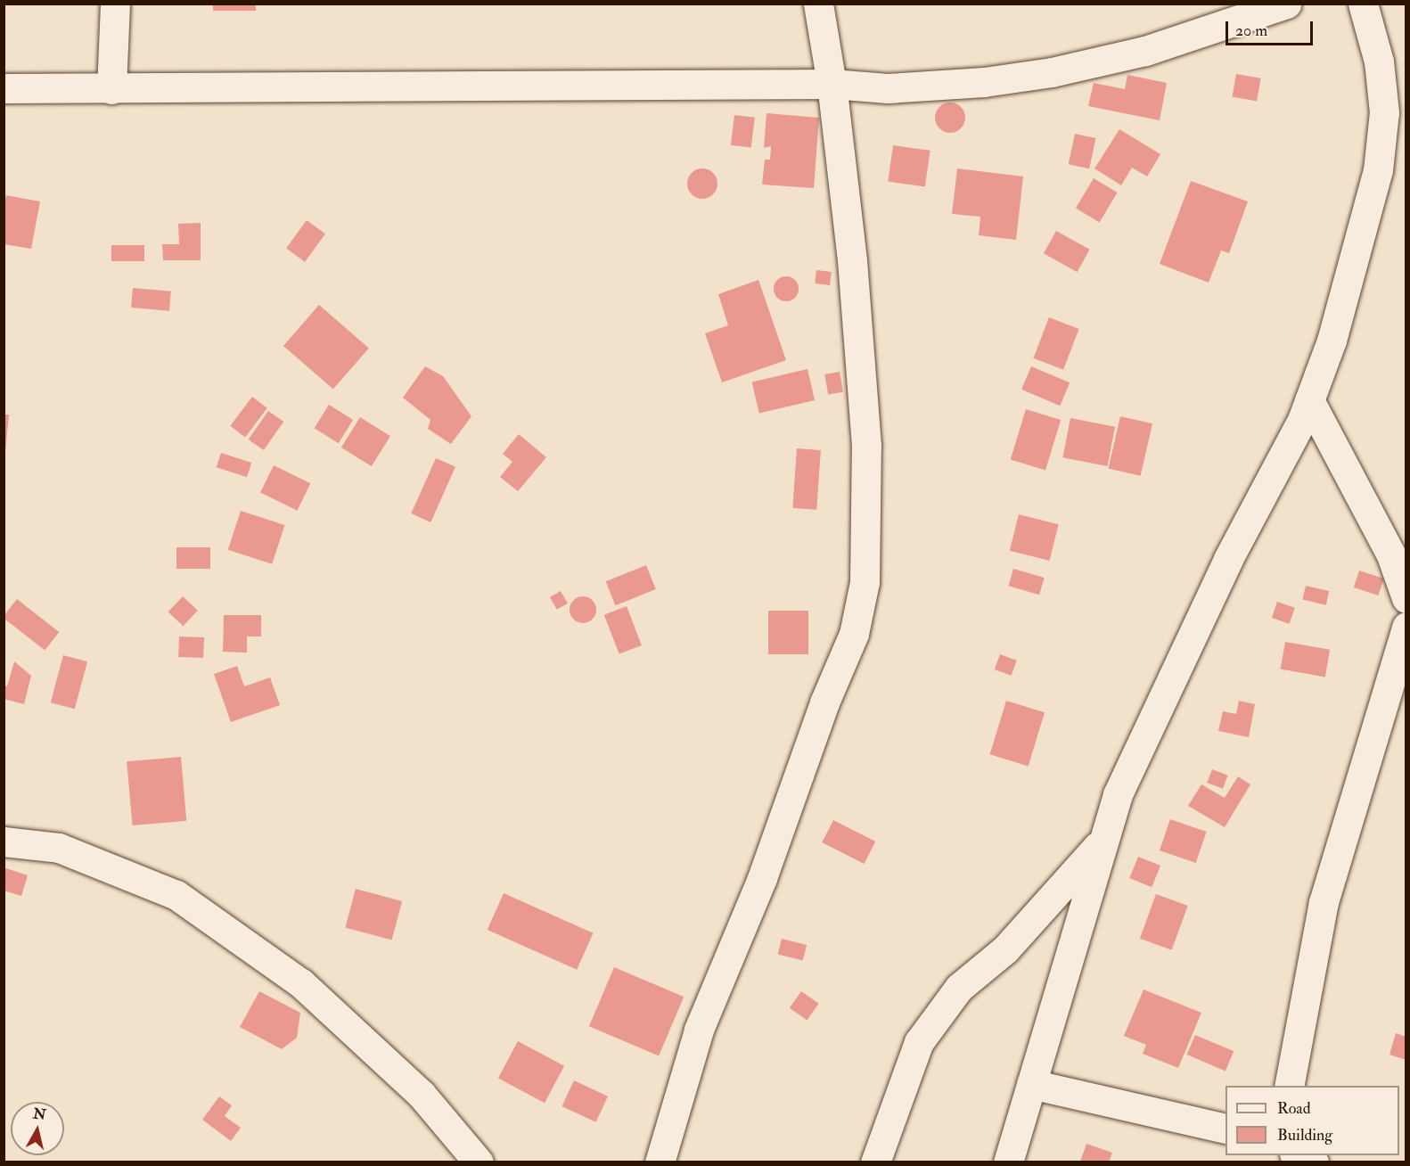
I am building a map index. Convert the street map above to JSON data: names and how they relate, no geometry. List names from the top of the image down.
{
  "legend": ["Road", "Building"],
  "scale_bar": "20 m",
  "north": "top"
}
